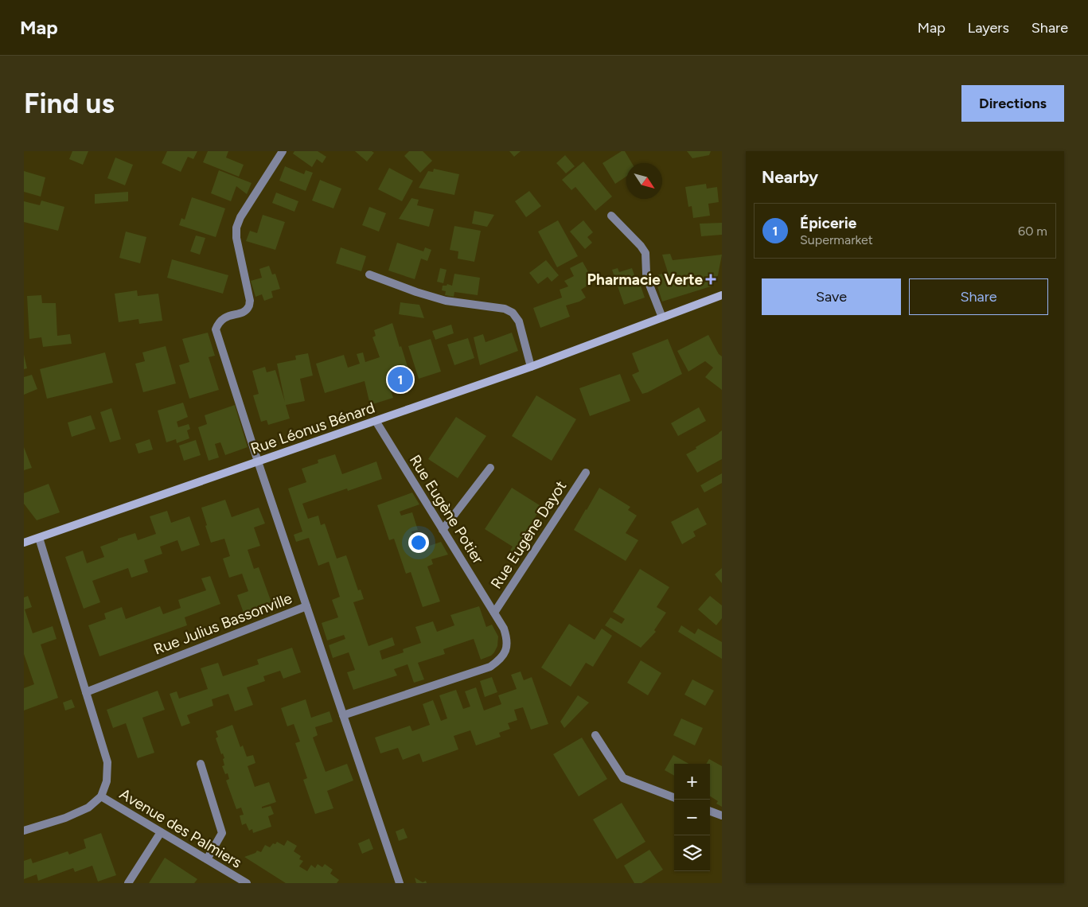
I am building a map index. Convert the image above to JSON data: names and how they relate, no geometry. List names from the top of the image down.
{
  "streets": {
    "street": [
      "Rue Léonus Bénard",
      "Rue Eugène Potier",
      "Rue Eugène Dayot",
      "Rue Julius Bassonville",
      "Avenue des Palmiers"
    ]
  },
  "crossings": [
    ["Rue Léonus Bénard", "Rue Eugène Potier"],
    ["Rue Eugène Potier", "Rue Eugène Dayot"]
  ],
  "places": {
    "health": ["Pharmacie Verte"]
  },
  "north": "bottom right",
  "page": {
    "header": "Map",
    "nav": ["Map", "Layers", "Share"],
    "buttons": [
      "Directions",
      ["Save", "Share"]
    ],
    "title": "Find us",
    "heading": "Nearby",
    "list": [
      {
        "mark": "1",
        "name": "Épicerie",
        "note": "Supermarket",
        "value": "60 m"
      }
    ],
    "pins": "1",
    "map_buttons": ["+", "−"]
  }
}
